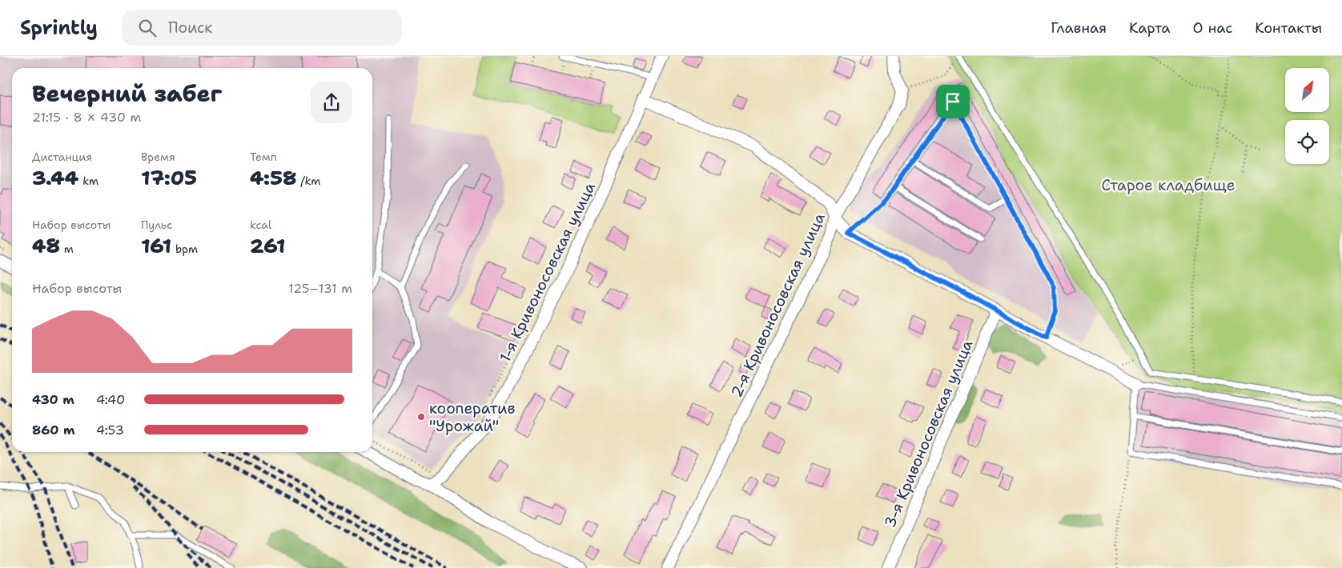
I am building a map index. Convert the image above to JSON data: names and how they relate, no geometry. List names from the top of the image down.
{
  "streets": {
    "street": ["1-я Кривоносовская улица", "2-я Кривоносовская улица", "3-я Кривоносовская улица"]
  },
  "parks": ["Старое кладбище"],
  "places": ["кооператив \"Урожай\""],
  "north": "top right",
  "page": {
    "header": "Sprintly",
    "search": "Поиск",
    "nav": [
      "Главная",
      "Карта",
      "О нас",
      "Контакты"
    ],
    "heading": ["Вечерний забег", "21:15 · 8 × 430 m"],
    "stats": [
      ["Дистанция", "3.44 km"],
      ["Время", "17:05"],
      ["Темп", "4:58 /km"],
      ["Набор высоты", "48 m"],
      ["Пульс", "161 bpm"],
      ["kcal", "261"]
    ],
    "chart": ["Набор высоты", "125–131 m"],
    "list": [
      {
        "name": "430 m",
        "note": "4:40"
      },
      {
        "name": "860 m",
        "note": "4:53"
      }
    ]
  }
}
